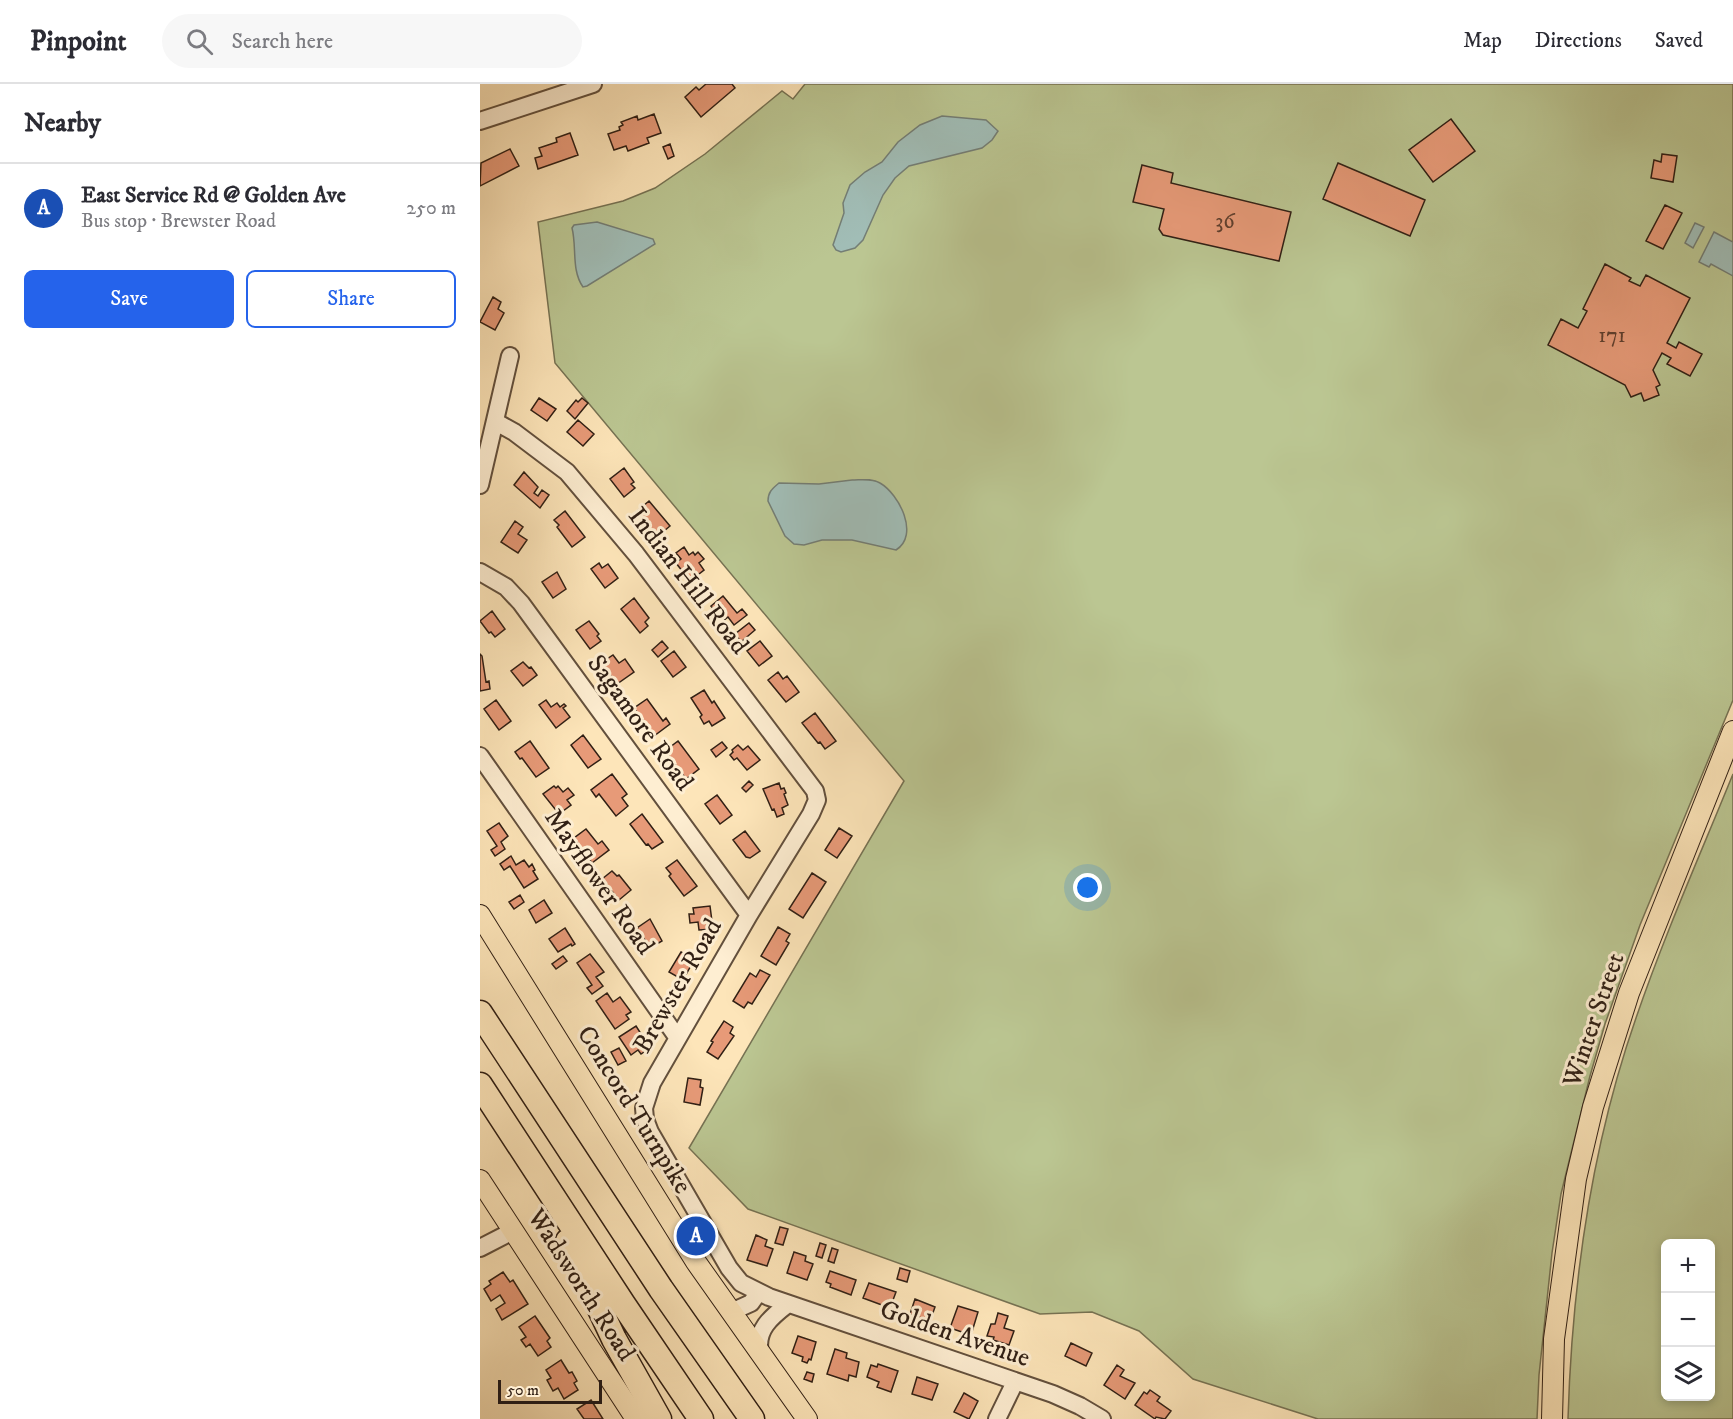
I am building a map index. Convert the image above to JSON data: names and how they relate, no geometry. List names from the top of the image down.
{
  "streets": {
    "main road": ["Winter Street", "Concord Turnpike", "Wadsworth Road"],
    "street": [
      "Indian Hill Road",
      "Sagamore Road",
      "Mayflower Road",
      "Brewster Road",
      "Golden Avenue"
    ]
  },
  "crossings": [
    ["Indian Hill Road", "Brewster Road"],
    ["Sagamore Road", "Brewster Road"],
    ["Mayflower Road", "Brewster Road"],
    ["Brewster Road", "Golden Avenue"]
  ],
  "house_numbers": ["36", "171"],
  "scale_bar": "50 m",
  "page": {
    "header": "Pinpoint",
    "search": "Search here",
    "nav": ["Map", "Directions", "Saved"],
    "heading": "Nearby",
    "list": [
      {
        "mark": "A",
        "name": "East Service Rd @ Golden Ave",
        "note": "Bus stop · Brewster Road",
        "value": "250 m"
      }
    ],
    "buttons": ["Save", "Share"],
    "pins": "A",
    "map_buttons": ["+", "−"],
    "scale": "50 m"
  }
}
